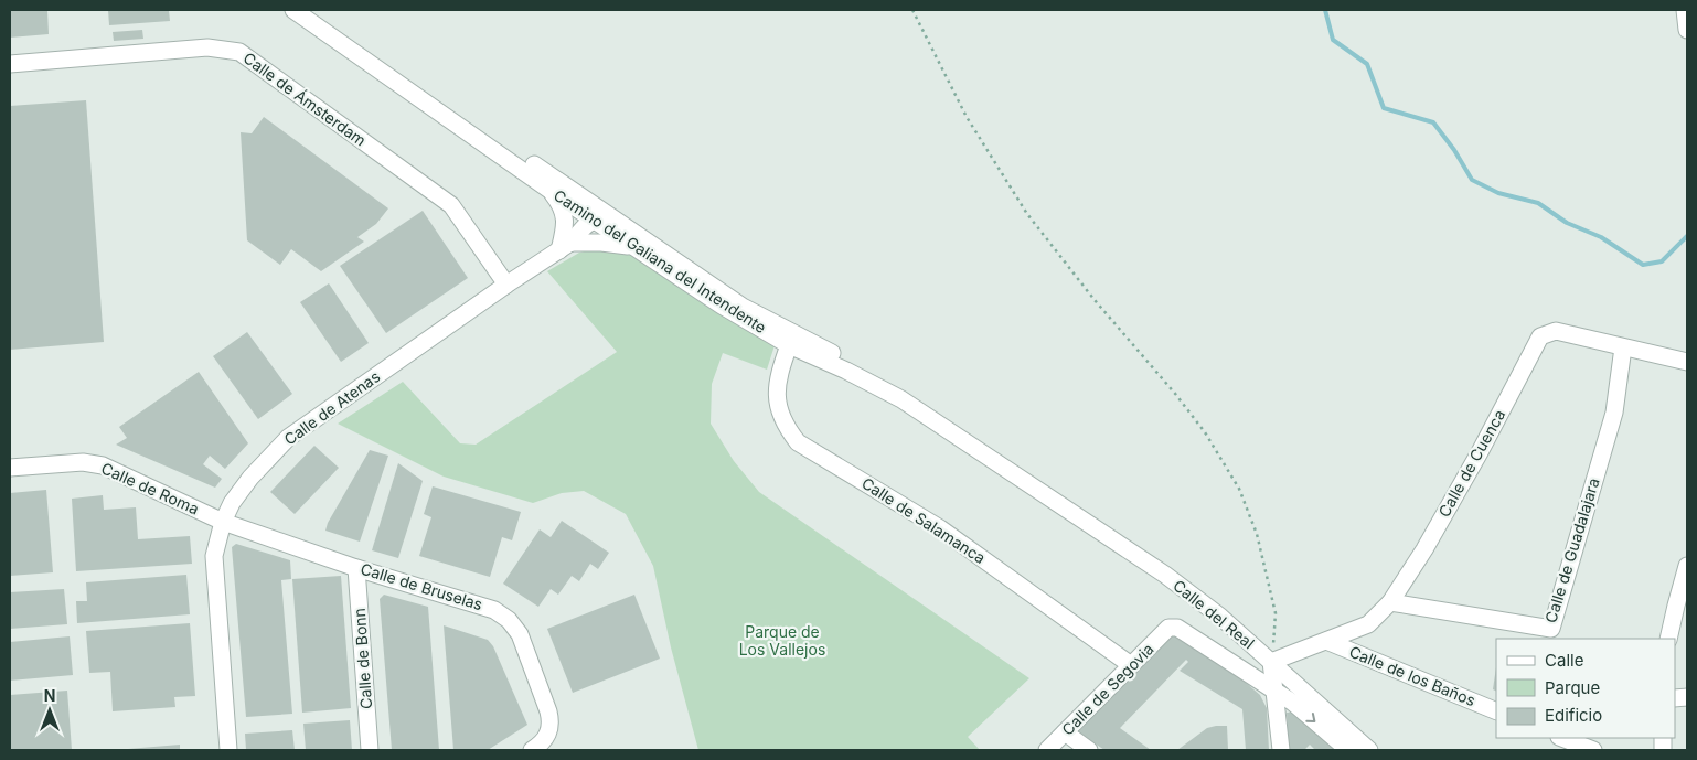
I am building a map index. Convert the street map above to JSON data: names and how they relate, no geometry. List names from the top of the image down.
{
  "streets": {
    "street": [
      "Calle de Ámsterdam",
      "Camino del Galiana del Intendente",
      "Calle de Atenas",
      "Calle de Cuenca",
      "Calle de Roma",
      "Calle de Salamanca",
      "Calle de Guadalajara",
      "Calle de Bruselas",
      "Calle del Real",
      "Calle de Bonn",
      "Calle de los Baños",
      "Calle de Segovia"
    ]
  },
  "crossings": [
    ["Calle de Ámsterdam", "Calle de Atenas"],
    ["Camino del Galiana del Intendente", "Calle de Atenas"],
    ["Camino del Galiana del Intendente", "Calle de Salamanca"],
    ["Camino del Galiana del Intendente", "Calle del Real"],
    ["Calle de Atenas", "Calle de Roma"],
    ["Calle de Atenas", "Calle de Bruselas"],
    ["Calle de Cuenca", "Calle de Guadalajara"],
    ["Calle de Cuenca", "Calle del Real"],
    ["Calle de Cuenca", "Calle de los Baños"],
    ["Calle de Roma", "Calle de Bruselas"],
    ["Calle de Salamanca", "Calle de Segovia"],
    ["Calle de Bruselas", "Calle de Bonn"]
  ],
  "parks": ["Parque de Los Vallejos"],
  "legend": ["Calle", "Parque", "Edificio"],
  "north": "top"
}
